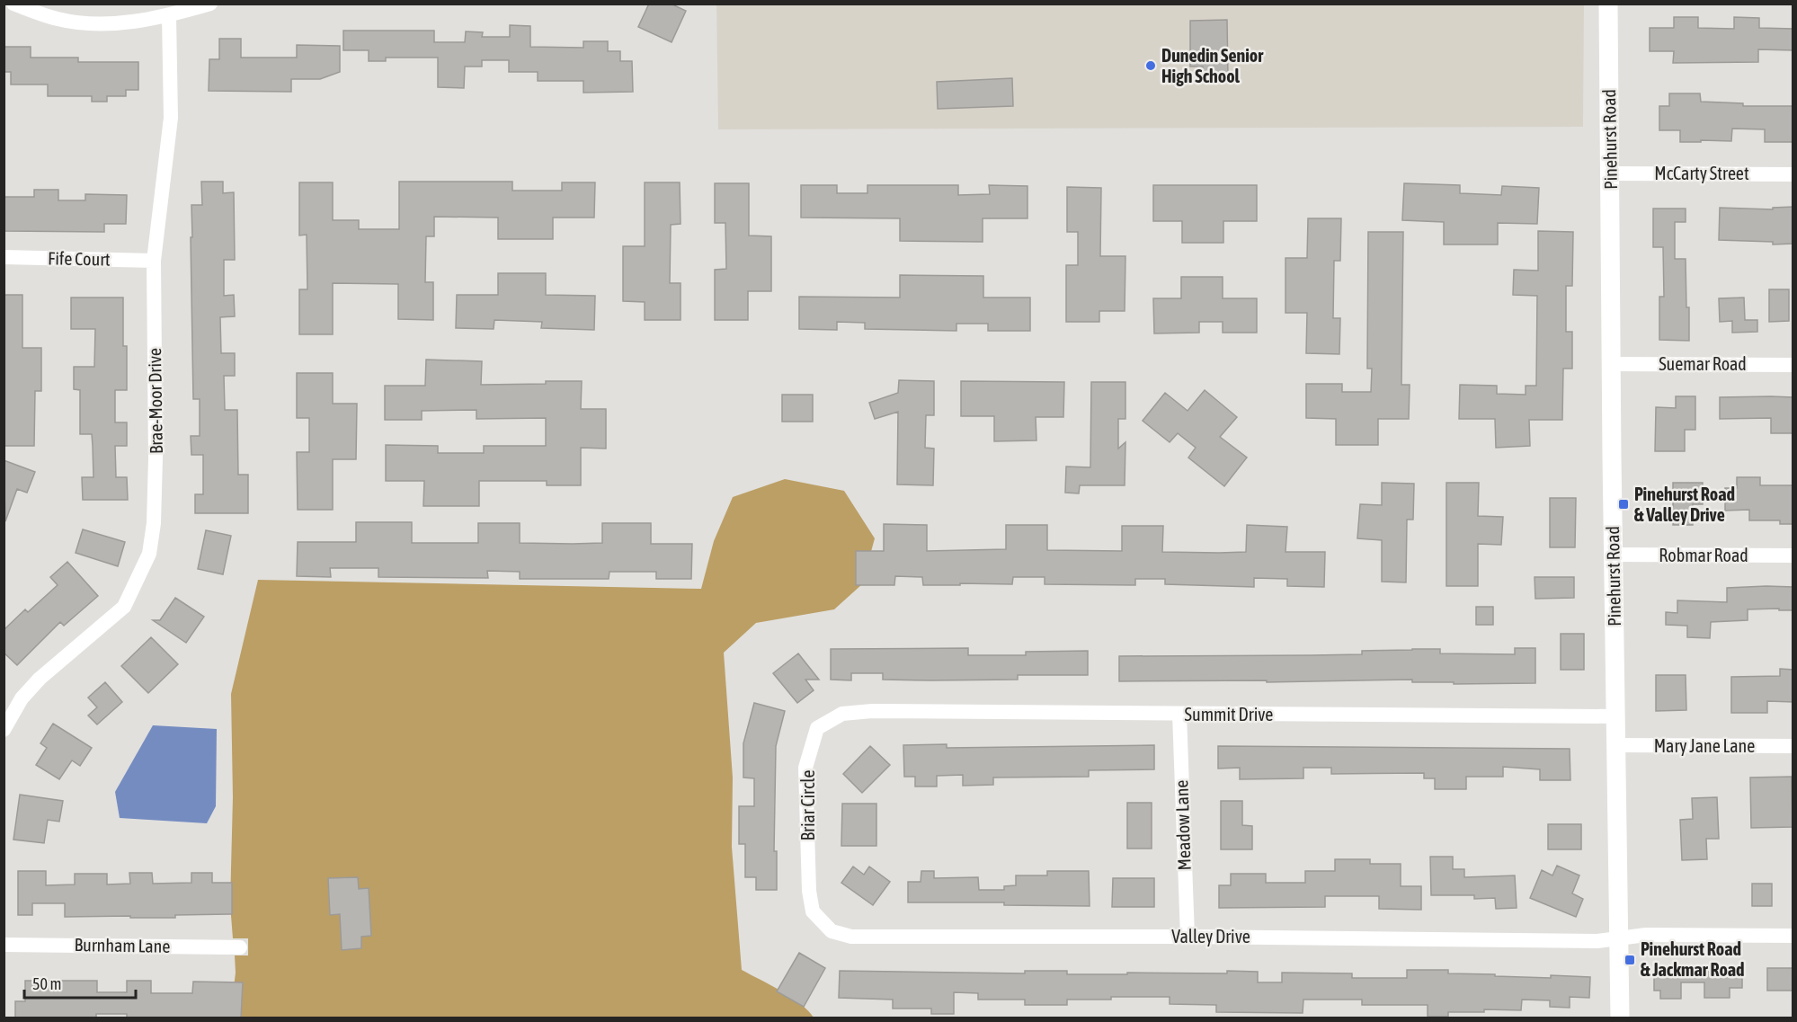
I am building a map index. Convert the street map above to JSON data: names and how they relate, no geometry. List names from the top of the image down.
{
  "streets": {
    "street": [
      "Pinehurst Road",
      "McCarty Street",
      "Fife Court",
      "Suemar Road",
      "Brae-Moor Drive",
      "Robmar Road",
      "Summit Drive",
      "Mary Jane Lane",
      "Briar Circle",
      "Meadow Lane",
      "Valley Drive",
      "Burnham Lane"
    ]
  },
  "crossings": [
    ["Pinehurst Road", "McCarty Street"],
    ["Pinehurst Road", "Suemar Road"],
    ["Pinehurst Road", "Robmar Road"],
    ["Pinehurst Road", "Summit Drive"],
    ["Pinehurst Road", "Mary Jane Lane"],
    ["Pinehurst Road", "Valley Drive"],
    ["Fife Court", "Brae-Moor Drive"],
    ["Summit Drive", "Briar Circle"],
    ["Summit Drive", "Meadow Lane"],
    ["Briar Circle", "Valley Drive"],
    ["Meadow Lane", "Valley Drive"]
  ],
  "places": {
    "other": ["Dunedin Senior High School"],
    "transit": ["Pinehurst Road & Valley Drive", "Pinehurst Road & Jackmar Road"]
  },
  "scale_bar": "50 m"
}
